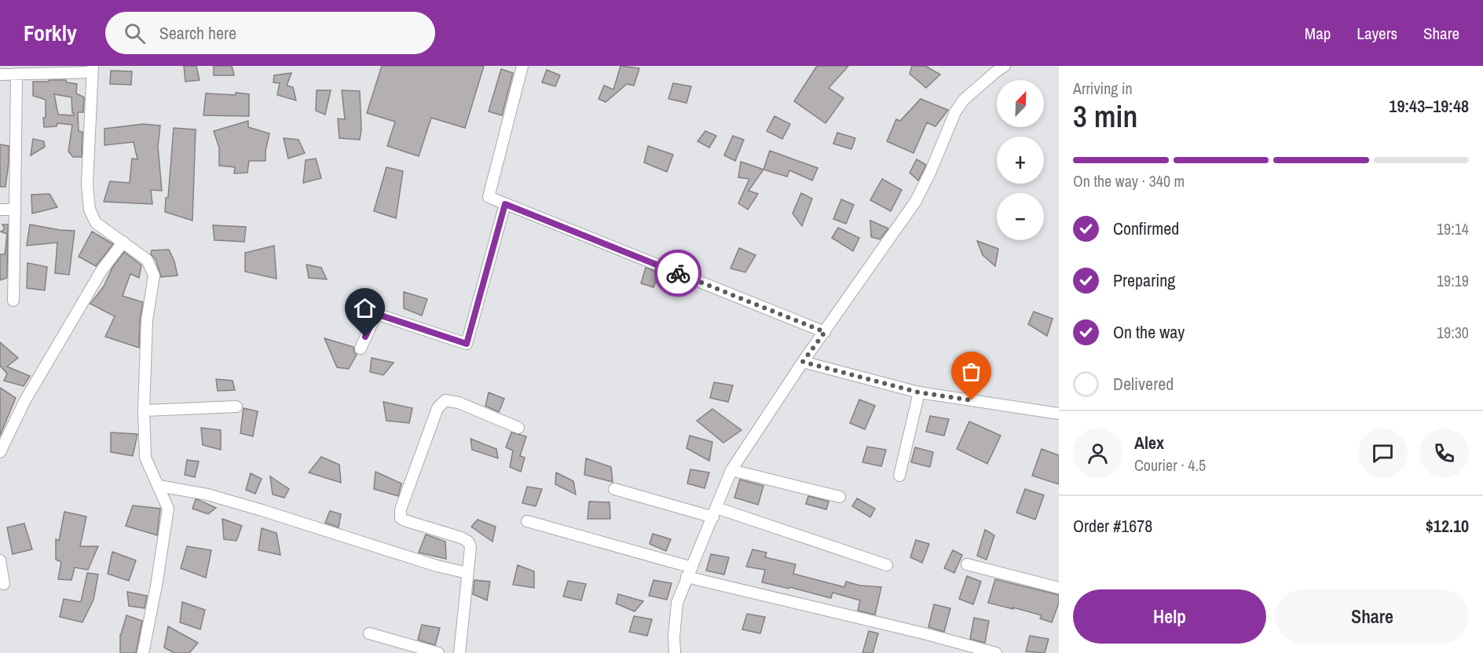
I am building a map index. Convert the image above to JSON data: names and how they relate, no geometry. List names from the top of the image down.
{
  "north": "top right",
  "page": {
    "header": "Forkly",
    "search": "Search here",
    "nav": ["Map", "Layers", "Share"],
    "heading": ["3 min", "Arriving in", "19:43–19:48"],
    "panel": [
      "Alex",
      "Courier · 4.5",
      "Order #1678",
      "$12.10"
    ],
    "map_buttons": ["+", "−"],
    "bar": "On the way · 340 m",
    "list": [
      ["Confirmed", "19:14"],
      ["Preparing", "19:19"],
      ["On the way", "19:30"],
      "Delivered"
    ],
    "buttons": ["Help", "Share"]
  }
}
